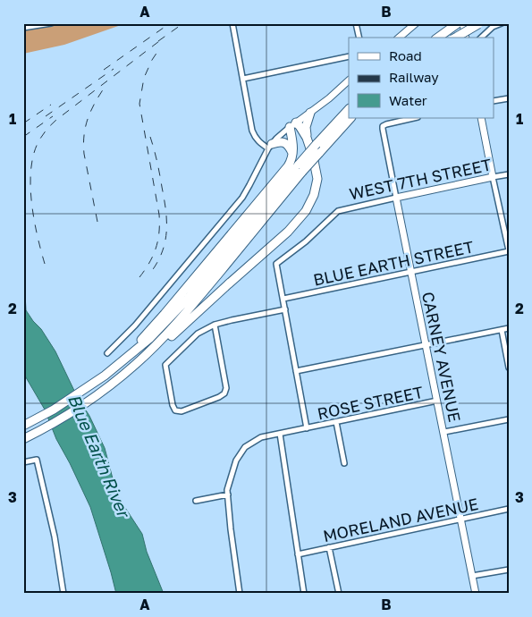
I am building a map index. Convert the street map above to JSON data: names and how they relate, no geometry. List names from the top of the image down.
{
  "streets": {
    "main road": ["WEST 7TH STREET", "CARNEY AVENUE"],
    "street": ["BLUE EARTH STREET", "ROSE STREET", "MORELAND AVENUE"]
  },
  "crossings": [
    ["WEST 7TH STREET", "BLUE EARTH STREET"],
    ["WEST 7TH STREET", "CARNEY AVENUE"],
    ["BLUE EARTH STREET", "CARNEY AVENUE"],
    ["CARNEY AVENUE", "ROSE STREET"],
    ["CARNEY AVENUE", "MORELAND AVENUE"]
  ],
  "water": ["Blue Earth River"],
  "legend": ["Road", "Railway", "Water"],
  "grid": {
    "columns": ["A", "B"],
    "rows": ["1", "2", "3"]
  }
}
